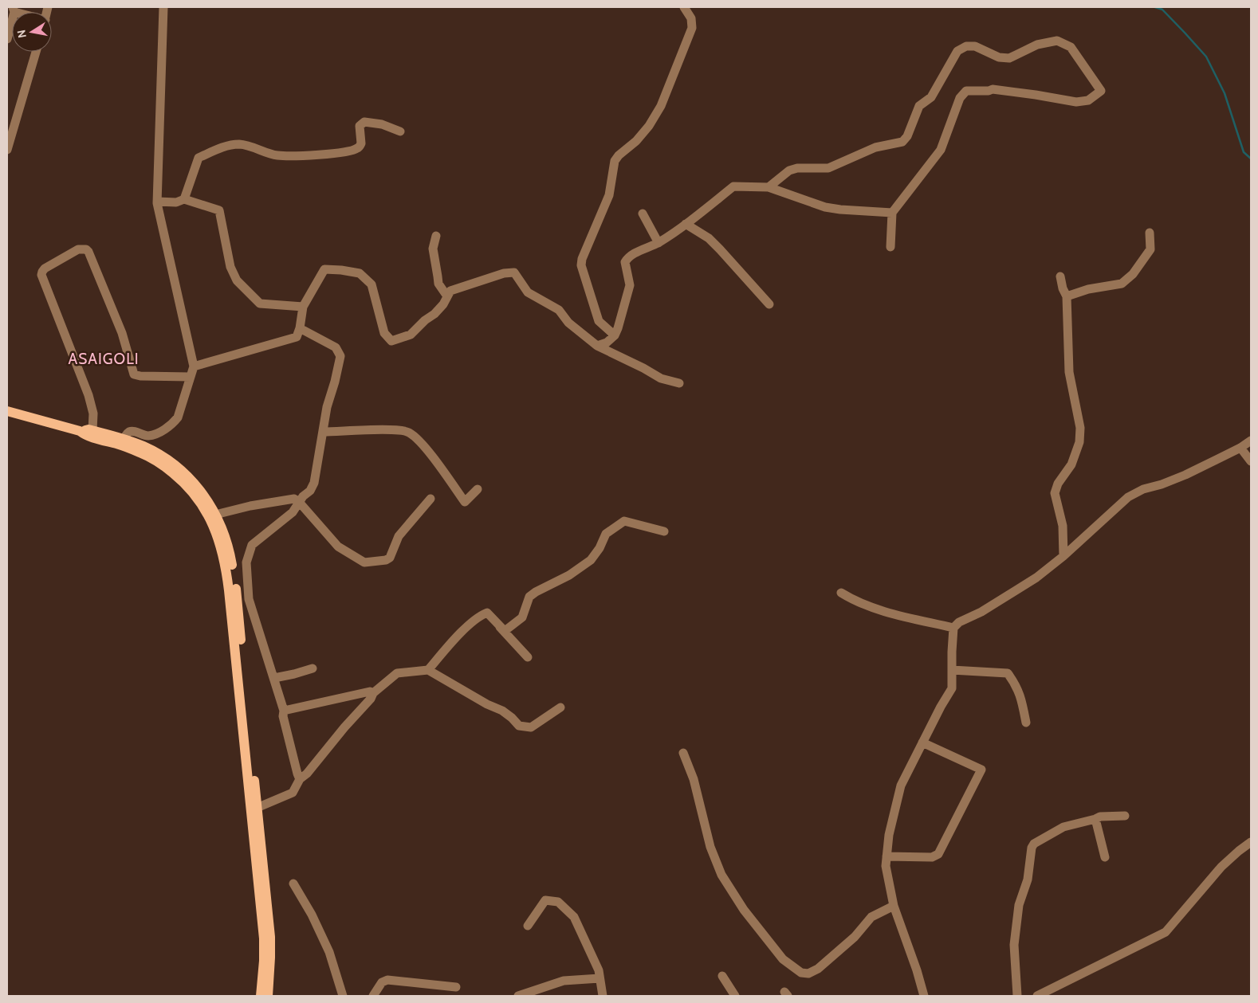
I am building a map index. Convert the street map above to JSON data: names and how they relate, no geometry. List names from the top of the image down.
{
  "districts": ["ASAIGOLI"],
  "north": "left"
}
